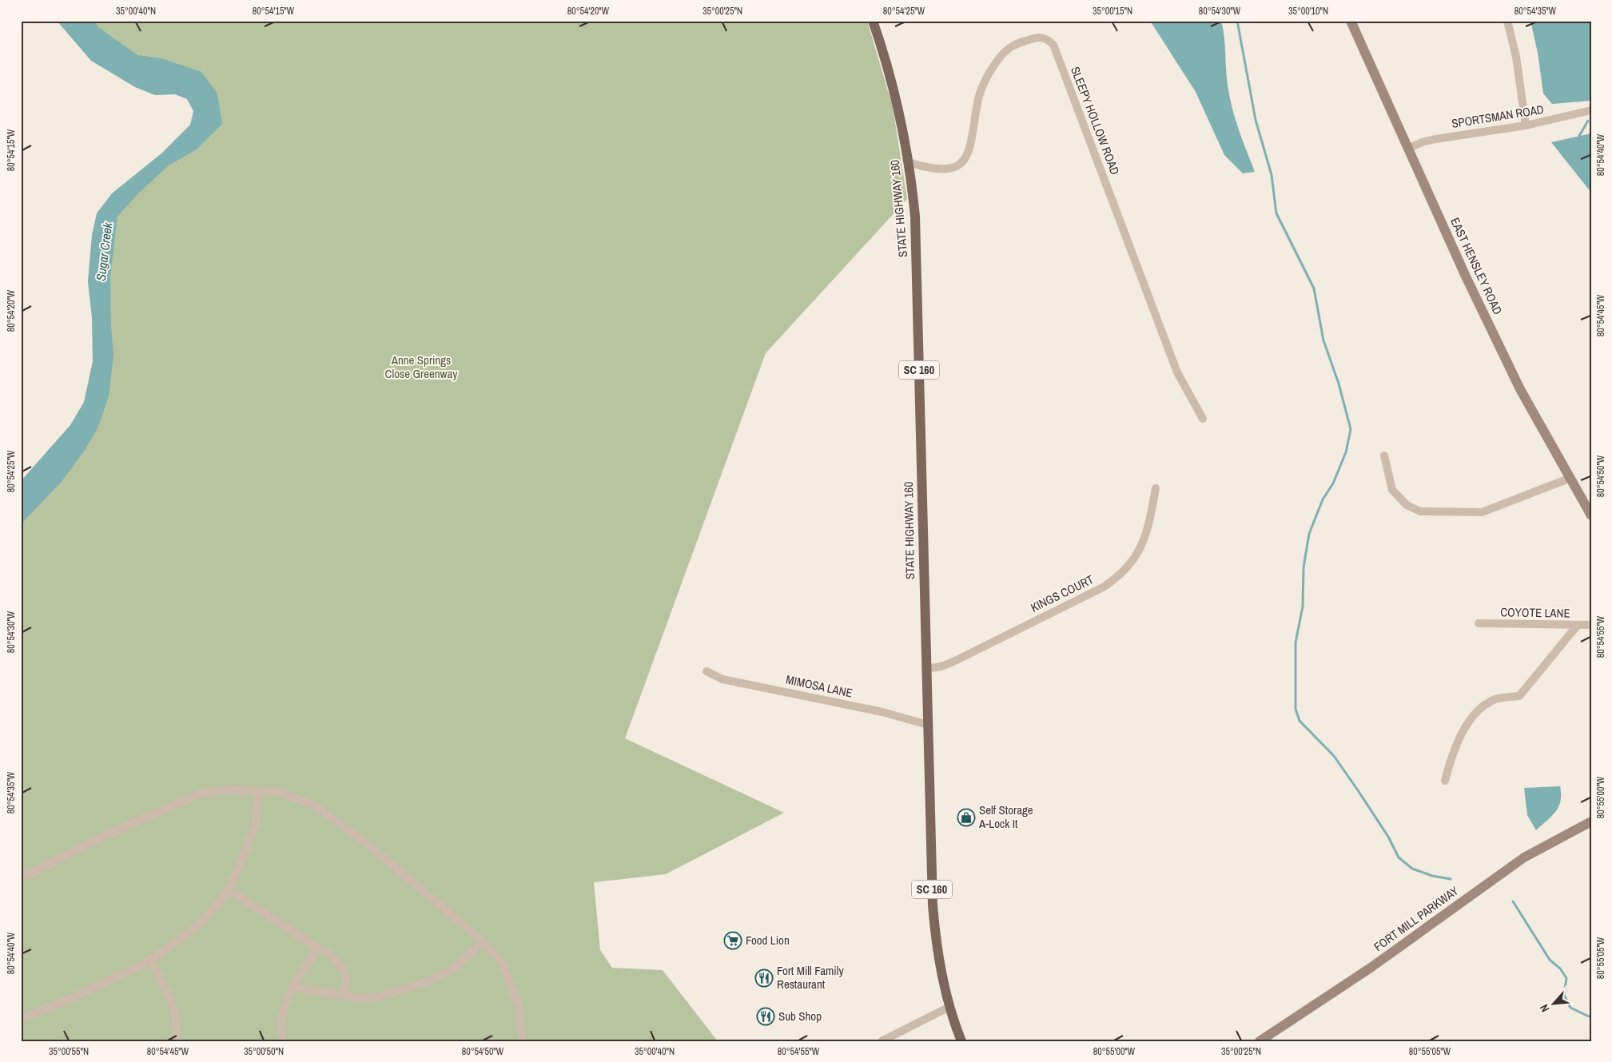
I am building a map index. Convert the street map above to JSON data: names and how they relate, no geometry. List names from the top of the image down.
{
  "streets": {
    "main road": [
      "STATE HIGHWAY 160",
      "EAST HENSLEY ROAD",
      "SC 160",
      "FORT MILL PARKWAY"
    ],
    "street": [
      "SPORTSMAN ROAD",
      "SLEEPY HOLLOW ROAD",
      "KINGS COURT",
      "COYOTE LANE",
      "MIMOSA LANE"
    ]
  },
  "crossings": [
    ["SPORTSMAN ROAD", "EAST HENSLEY ROAD"],
    ["SLEEPY HOLLOW ROAD", "STATE HIGHWAY 160"],
    ["STATE HIGHWAY 160", "KINGS COURT"],
    ["STATE HIGHWAY 160", "MIMOSA LANE"]
  ],
  "water": ["Sugar Creek"],
  "parks": ["Anne Springs Close Greenway"],
  "places": {
    "shop": ["Self Storage A-Lock It"],
    "supermarket": ["Food Lion"],
    "restaurant": ["Fort Mill Family Restaurant", "Sub Shop"]
  },
  "north": "bottom left",
  "coordinates": [
    "35°00'40\"N",
    "80°54'15\"W",
    "80°54'20\"W",
    "35°00'25\"N",
    "80°54'25\"W",
    "35°00'15\"N",
    "80°54'30\"W",
    "35°00'10\"N",
    "80°54'35\"W",
    "80°54'40\"W",
    "80°54'45\"W",
    "80°54'50\"W",
    "80°54'55\"W",
    "80°55'00\"W",
    "80°55'05\"W",
    "35°00'55\"N",
    "35°00'50\"N"
  ]
}
